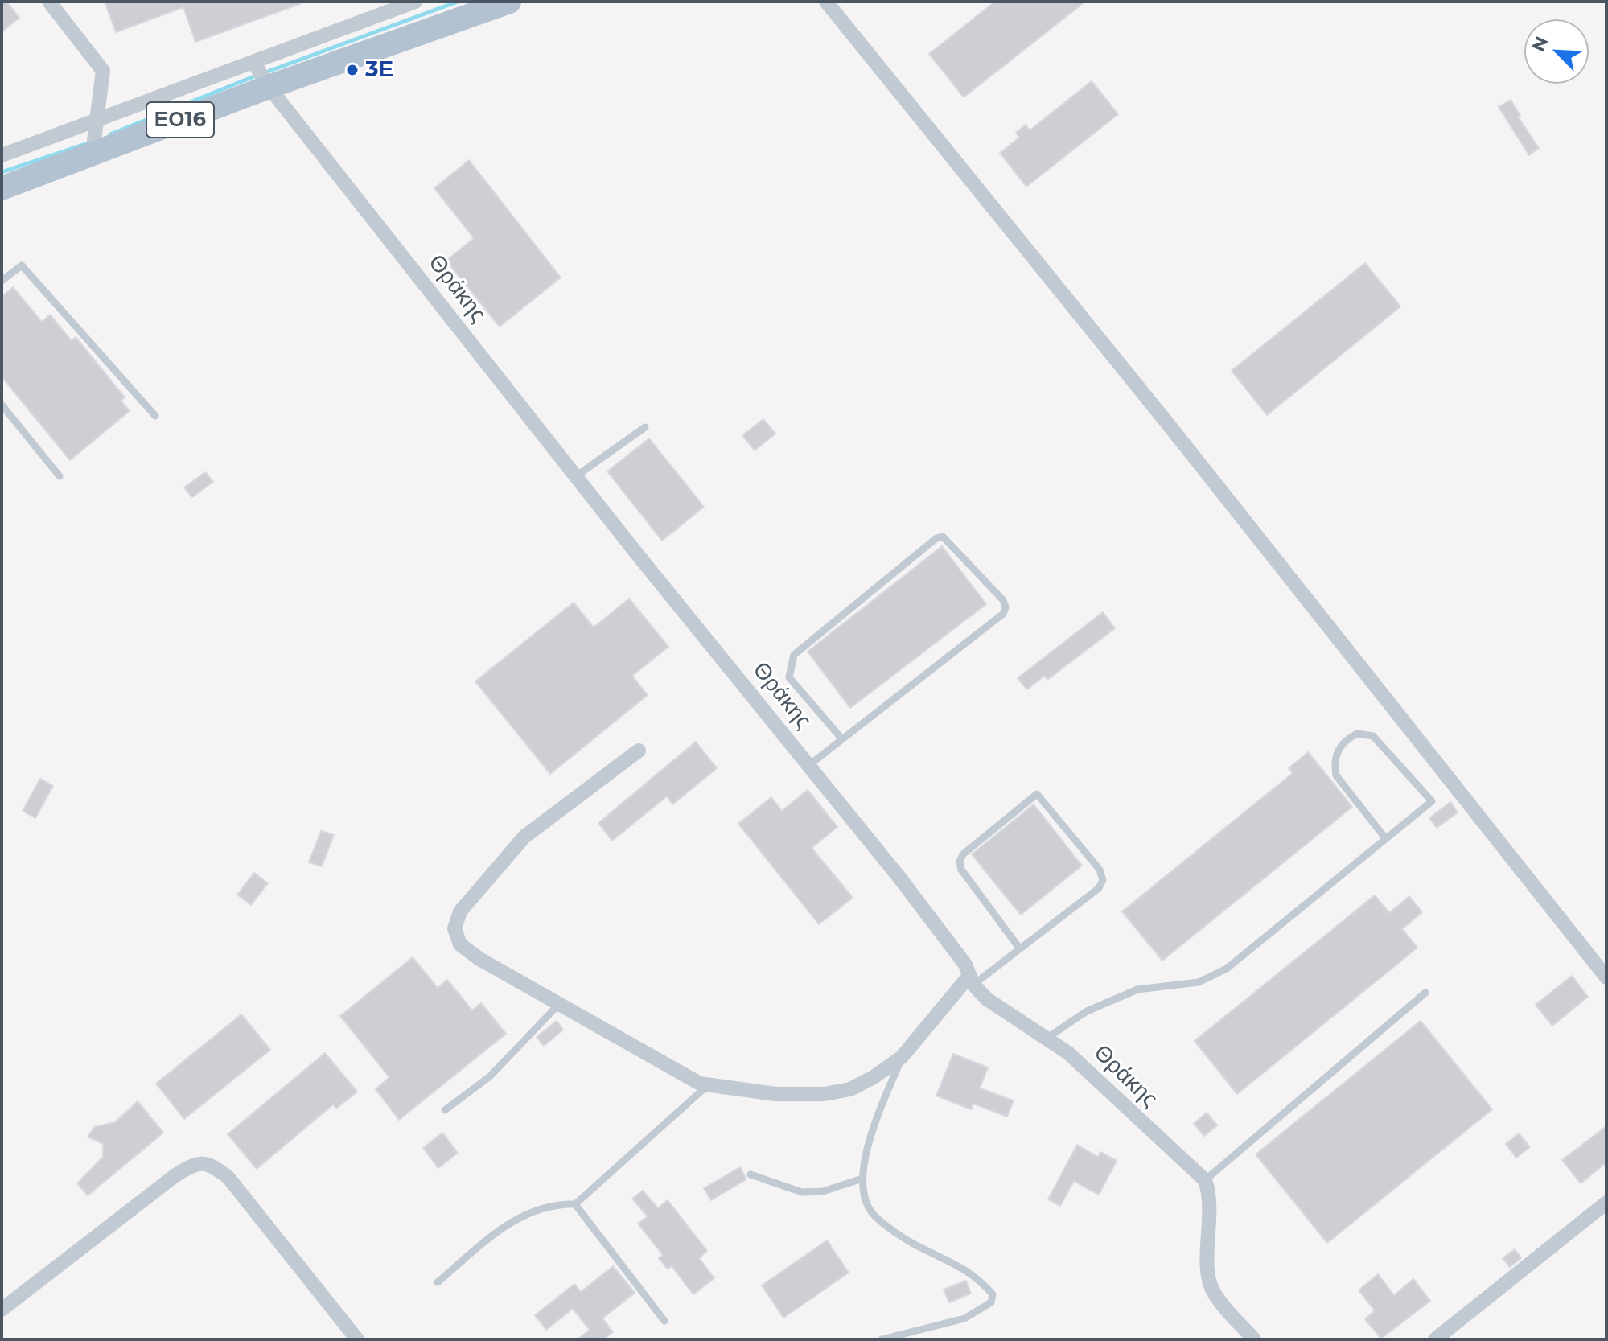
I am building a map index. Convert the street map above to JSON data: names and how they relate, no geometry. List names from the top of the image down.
{
  "streets": {
    "main road": ["ΕΟ16"],
    "street": ["Θράκης"]
  },
  "crossings": [
    ["ΕΟ16", "Θράκης"]
  ],
  "places": ["3Ε"],
  "north": "top left"
}
